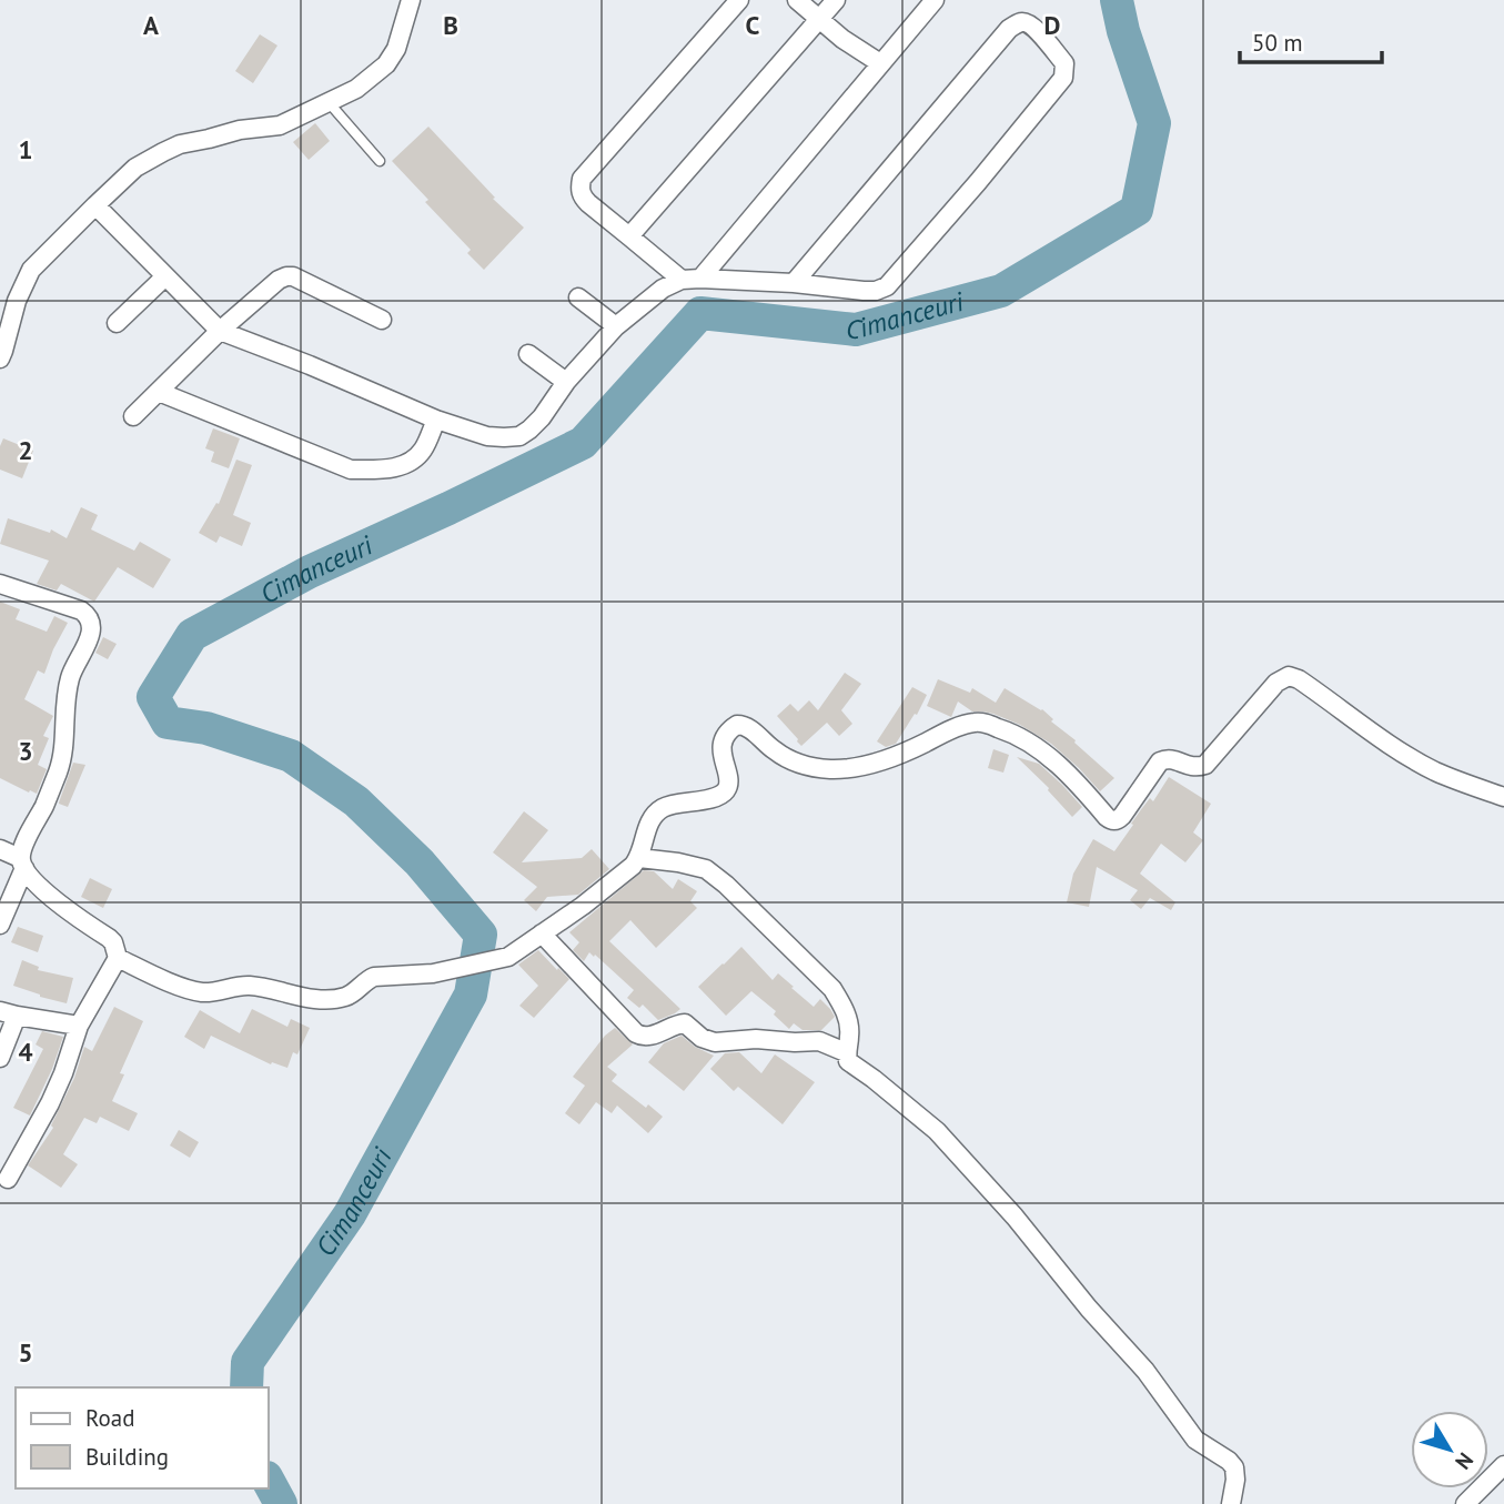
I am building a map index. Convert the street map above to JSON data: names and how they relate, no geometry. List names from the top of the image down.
{
  "water": ["Cimanceuri"],
  "legend": ["Road", "Building"],
  "scale_bar": "50 m",
  "north": "bottom right",
  "grid": {
    "columns": [
      "A",
      "B",
      "C",
      "D"
    ],
    "rows": [
      "1",
      "2",
      "3",
      "4",
      "5"
    ]
  }
}
